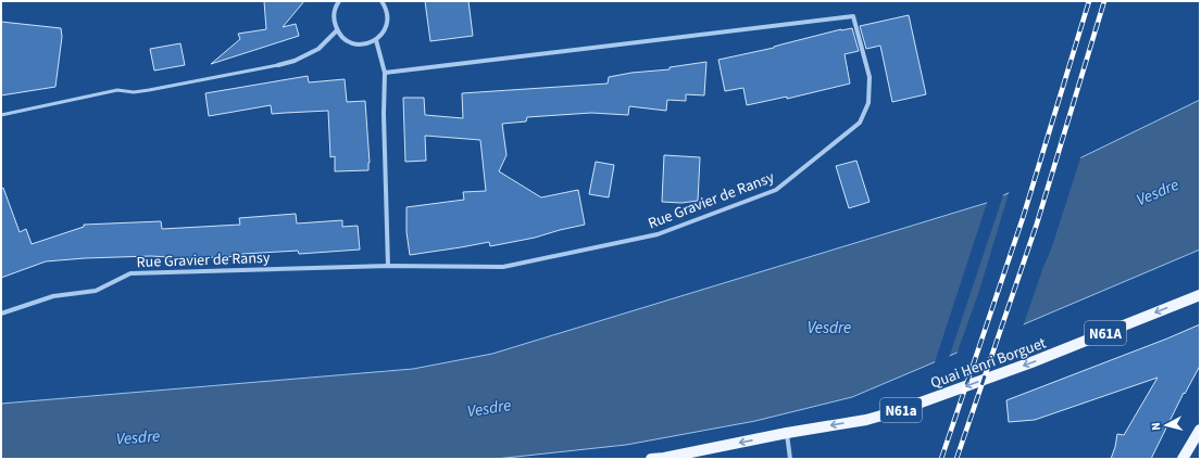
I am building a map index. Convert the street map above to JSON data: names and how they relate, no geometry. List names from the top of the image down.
{
  "streets": {
    "main road": ["N61A", "Quai Henri Borguet", "N61a"],
    "street": ["Rue Gravier de Ransy"]
  },
  "one_way": ["Quai Henri Borguet"],
  "water": ["Vesdre"],
  "north": "left"
}
